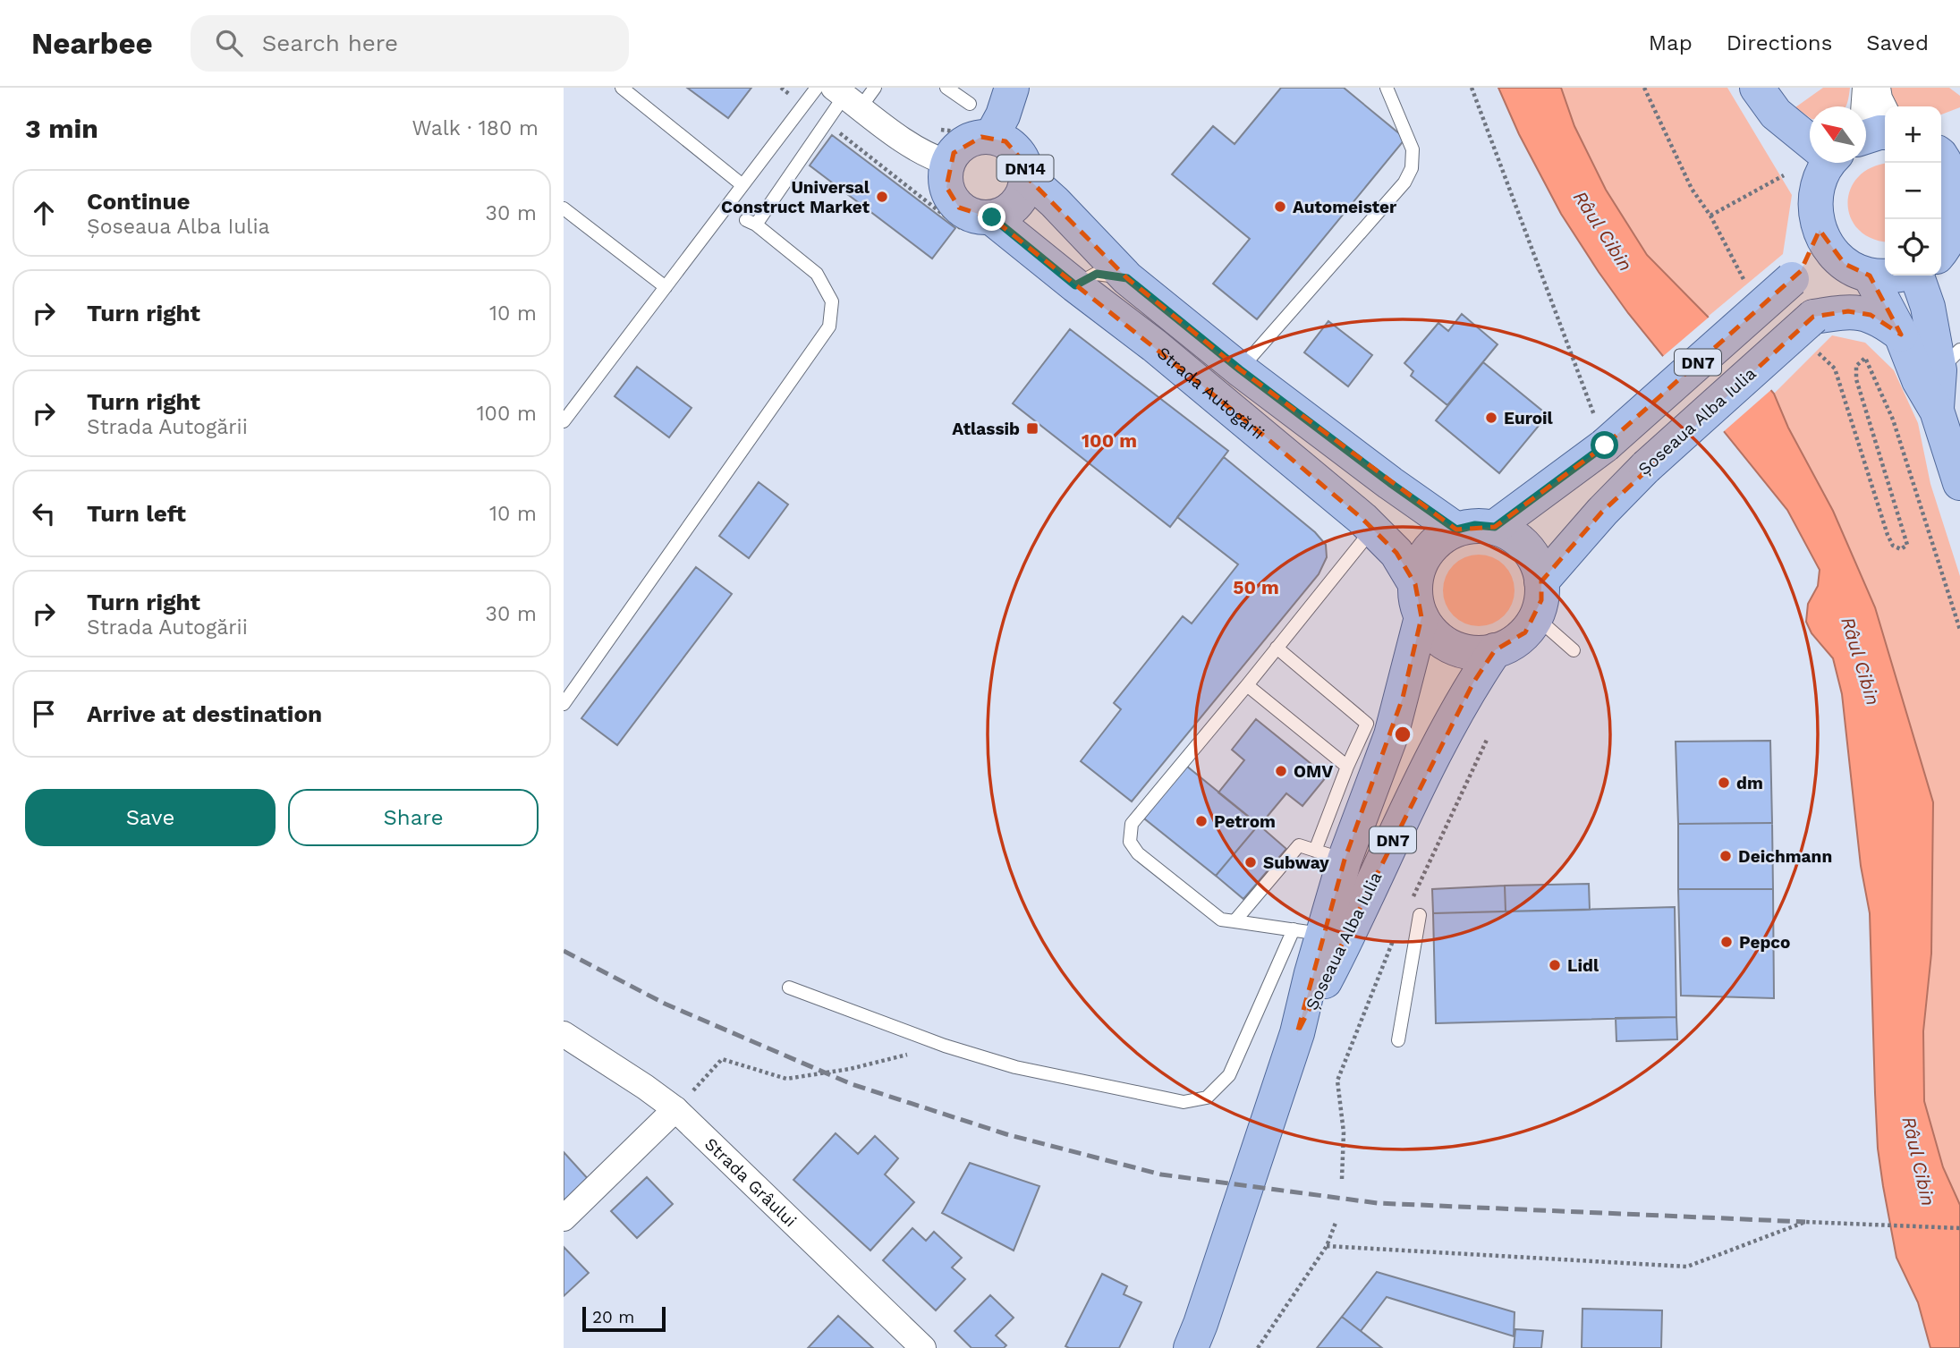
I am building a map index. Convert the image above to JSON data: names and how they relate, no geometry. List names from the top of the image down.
{
  "streets": {
    "main road": [
      "DN14",
      "DN7",
      "Strada Autogării",
      "Șoseaua Alba Iulia"
    ],
    "street": ["Strada Grâului"]
  },
  "crossings": [
    ["DN14", "Strada Autogării"],
    ["DN7", "Strada Autogării"],
    ["DN7", "Șoseaua Alba Iulia"],
    ["Strada Autogării", "Șoseaua Alba Iulia"]
  ],
  "water": ["Râul Cibin"],
  "places": {
    "other": [
      "Universal Construct Market",
      "Automeister",
      "Euroil",
      "OMV",
      "dm",
      "Petrom",
      "Deichmann",
      "Subway",
      "Pepco",
      "Lidl"
    ],
    "transit": ["Atlassib"]
  },
  "scale_bar": "20 m",
  "north": "top left",
  "page": {
    "header": "Nearbee",
    "search": "Search here",
    "nav": ["Map", "Directions", "Saved"],
    "heading": ["3 min", "Walk · 180 m"],
    "map_buttons": ["+", "−"],
    "list": [
      ["Continue", "Șoseaua Alba Iulia", "30 m"],
      ["Turn right", "10 m"],
      ["Turn right", "Strada Autogării", "100 m"],
      ["Turn left", "10 m"],
      ["Turn right", "Strada Autogării", "30 m"],
      "Arrive at destination"
    ],
    "buttons": ["Save", "Share"],
    "scale": "20 m"
  },
  "rings": ["100 m", "50 m"]
}
